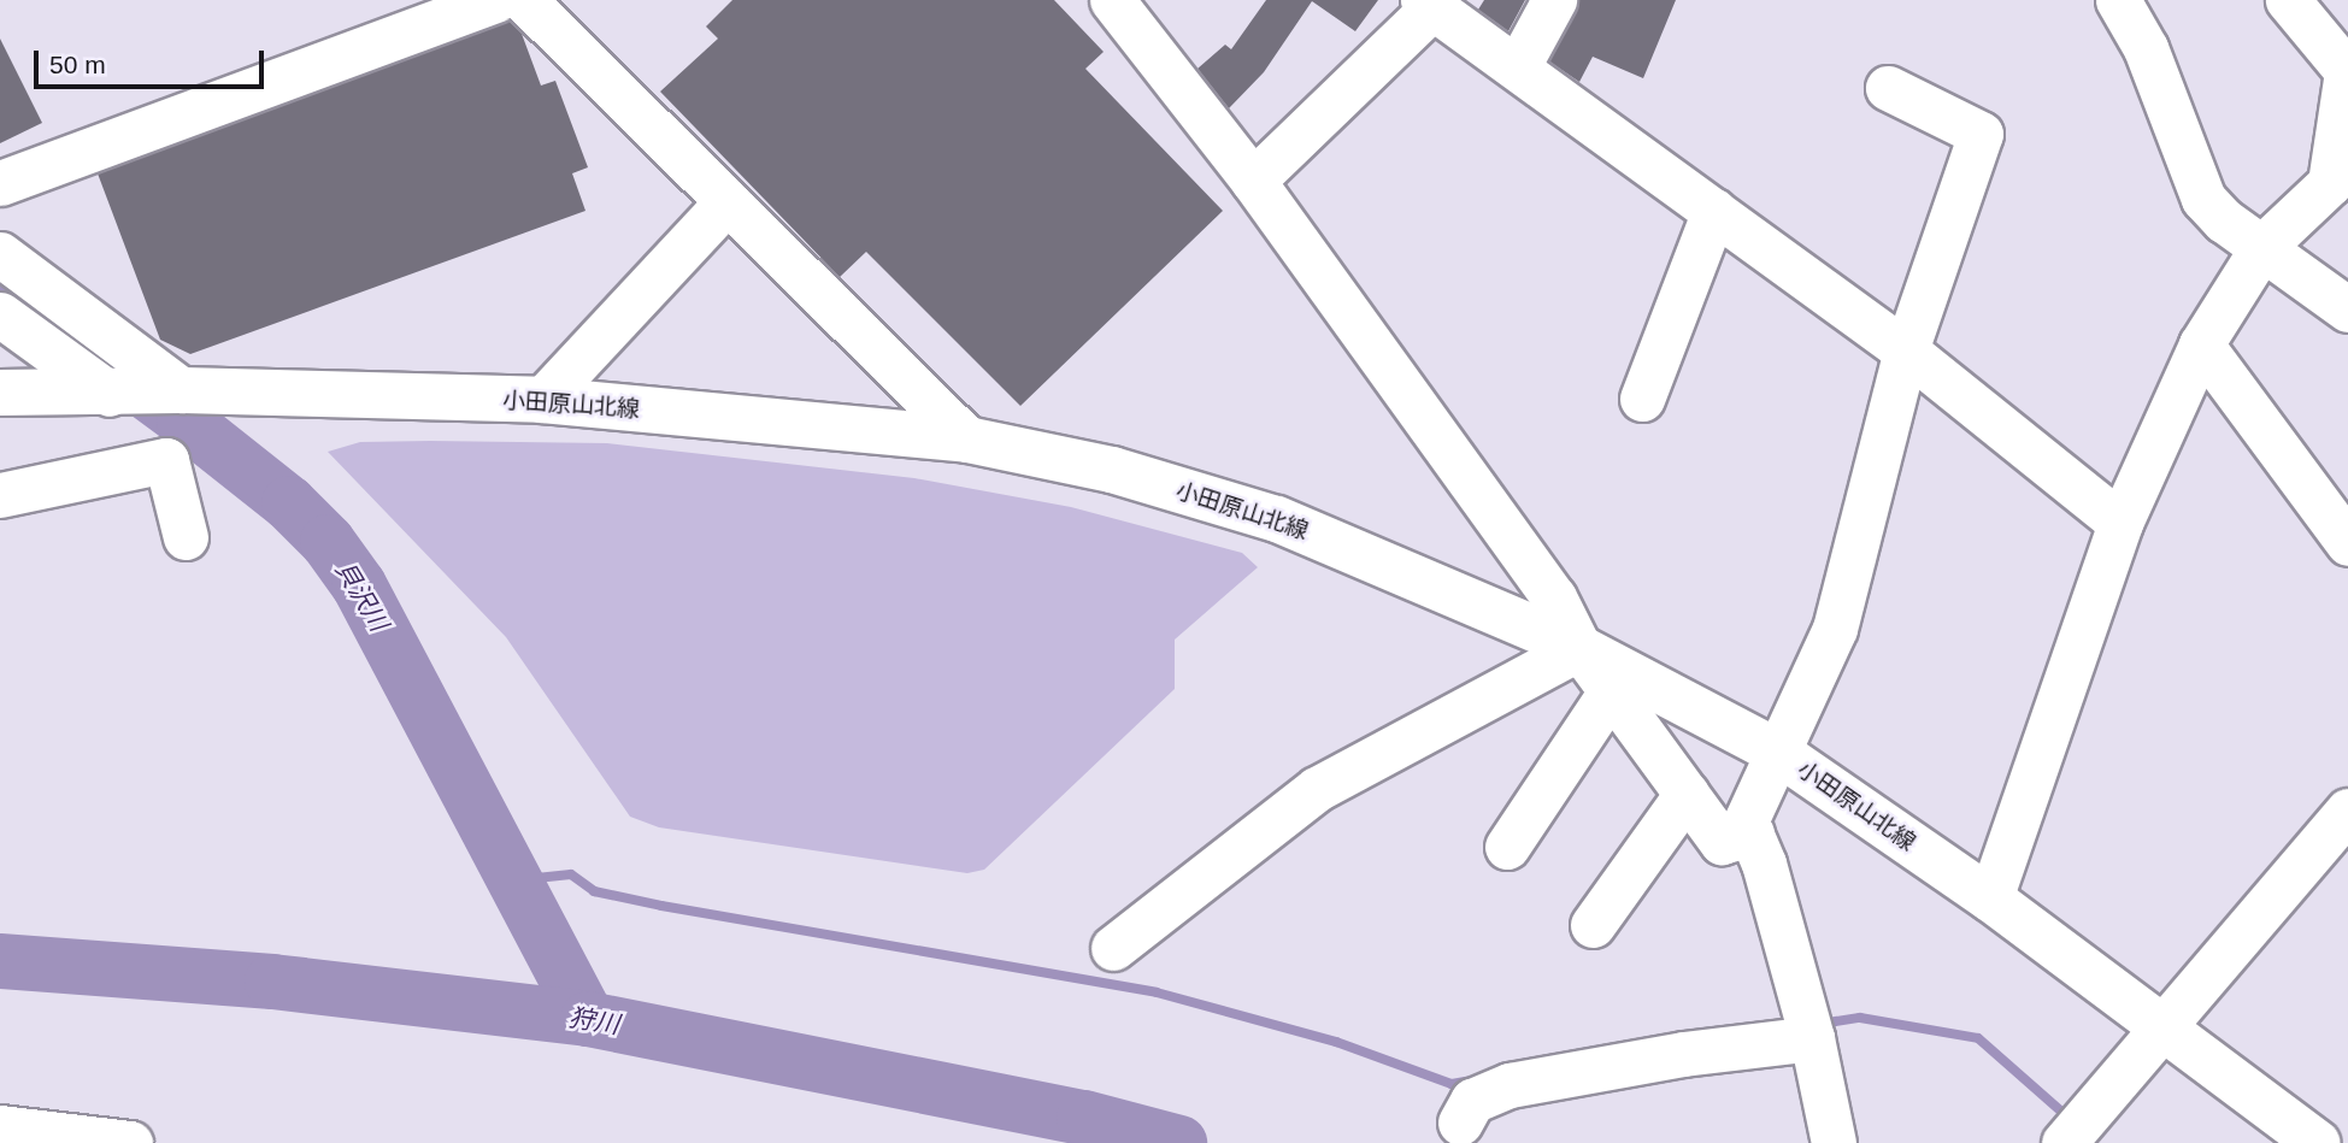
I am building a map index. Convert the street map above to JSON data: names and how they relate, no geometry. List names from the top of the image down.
{
  "streets": {
    "main road": ["小田原山北線"]
  },
  "water": ["貝沢川", "狩川"],
  "scale_bar": "50 m"
}
